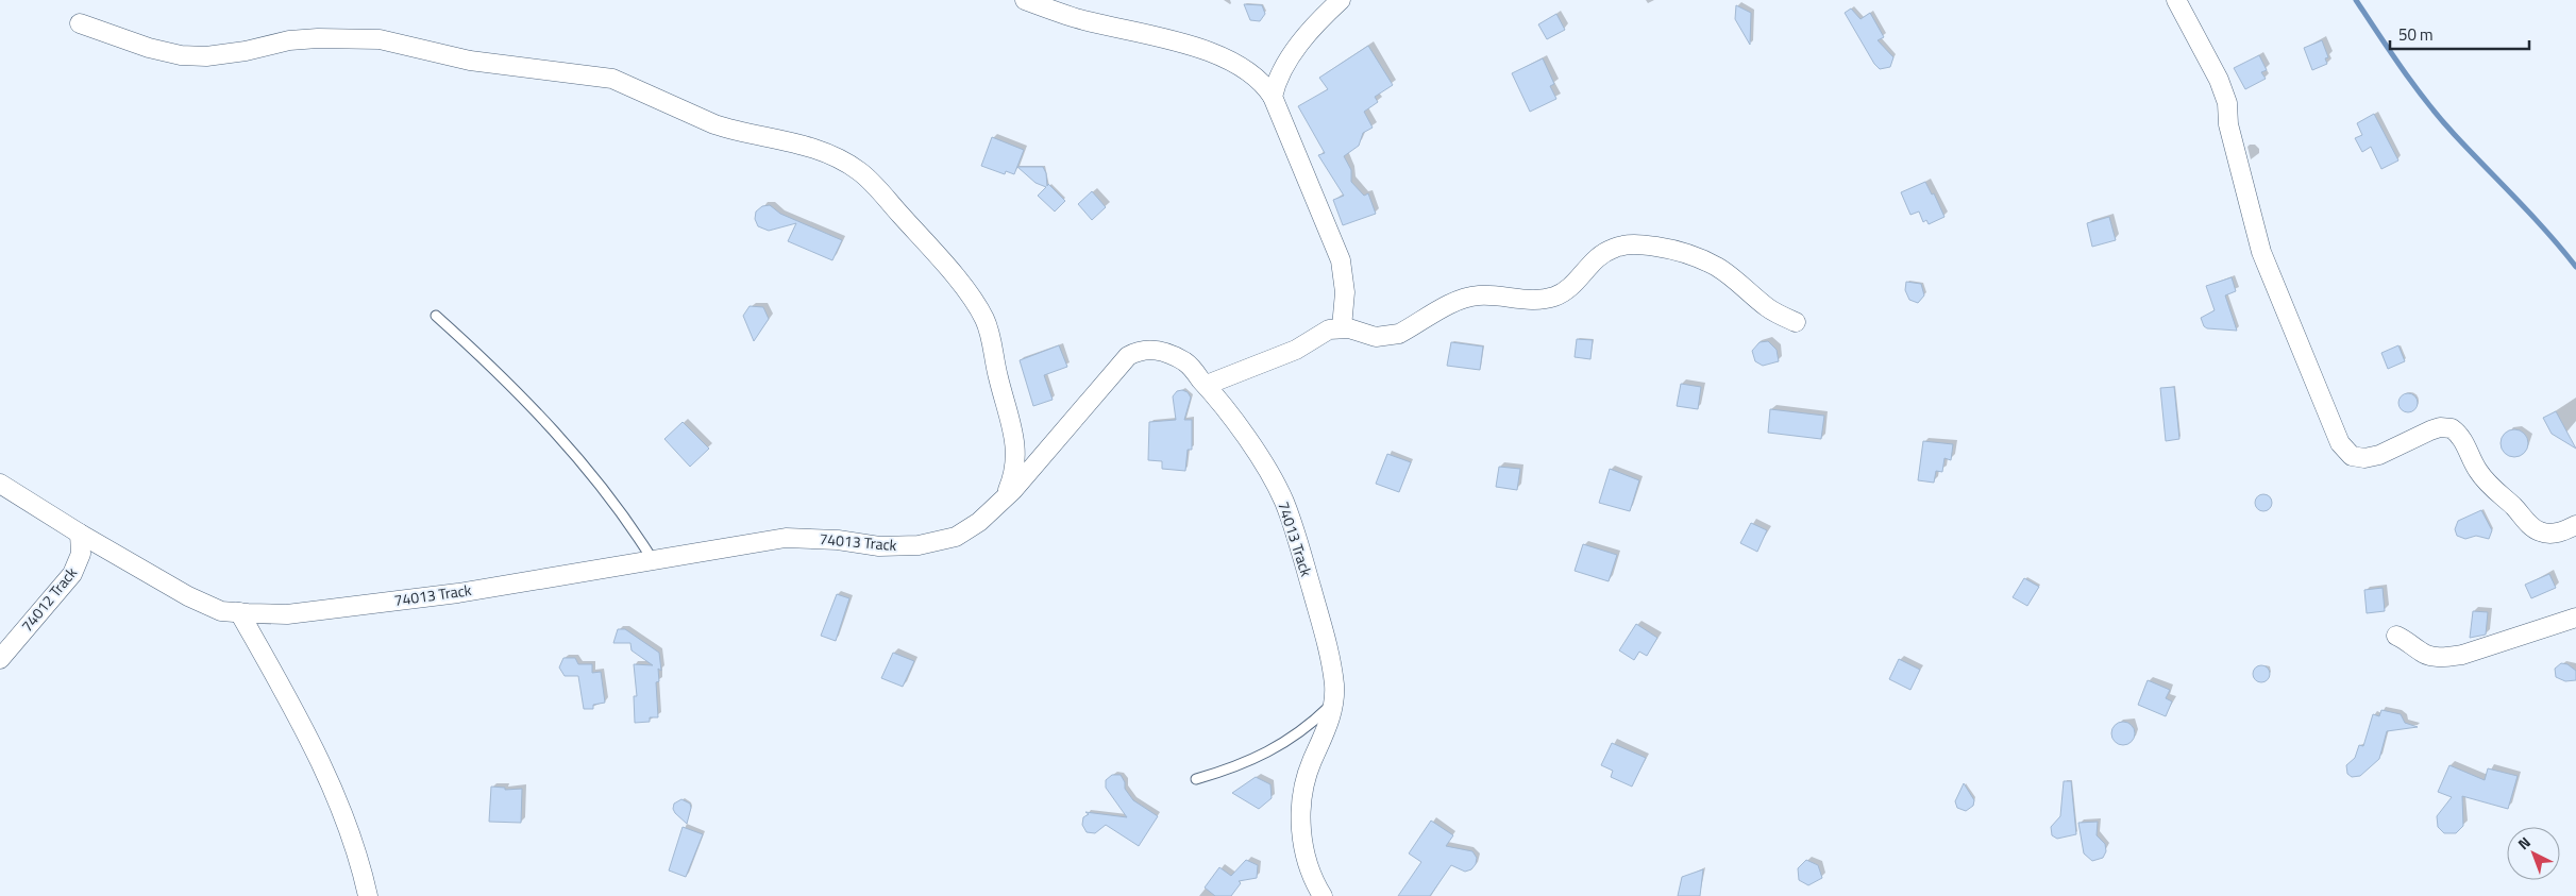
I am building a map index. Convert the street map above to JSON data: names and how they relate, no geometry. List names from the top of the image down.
{
  "streets": {
    "street": ["74013 Track", "74012 Track"]
  },
  "crossings": [
    ["74013 Track", "74012 Track"]
  ],
  "scale_bar": "50 m",
  "north": "top left"
}
